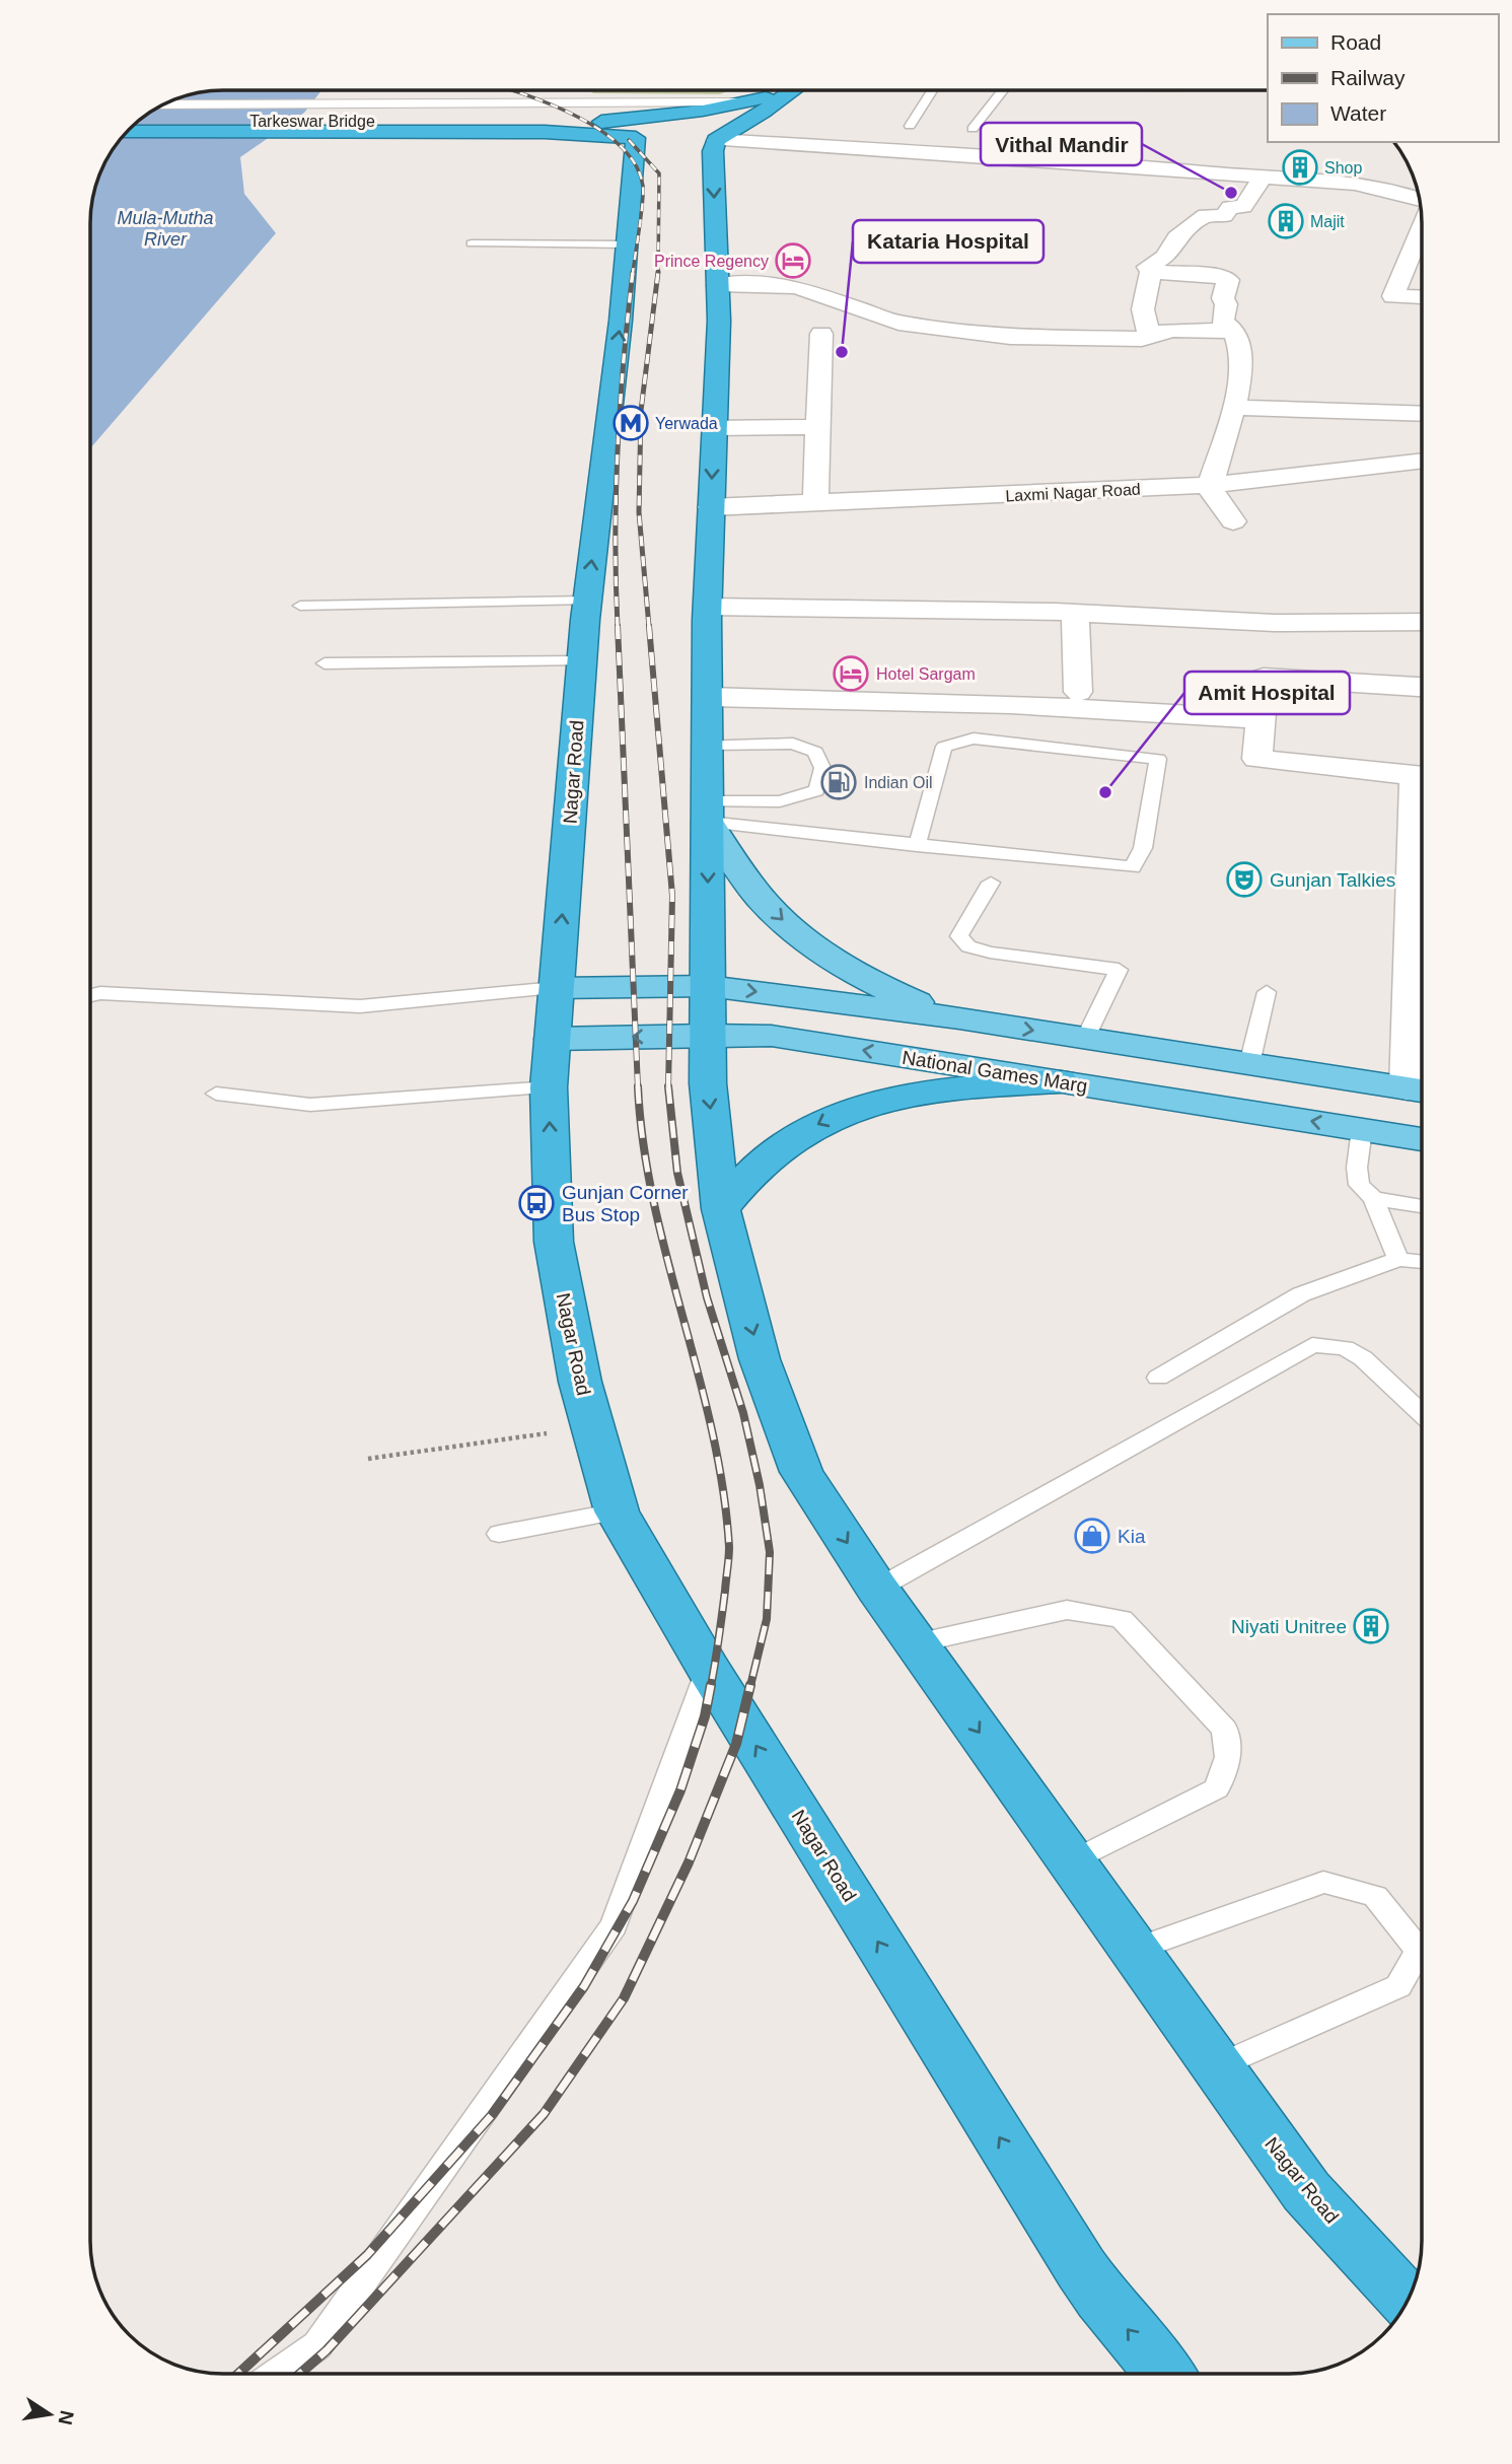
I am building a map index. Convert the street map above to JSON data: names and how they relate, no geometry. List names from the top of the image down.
{
  "streets": {
    "highway": ["Tarkeswar Bridge", "Nagar Road"],
    "main road": ["National Games Marg"],
    "street": ["Laxmi Nagar Road"]
  },
  "crossings": [
    ["Laxmi Nagar Road", "Nagar Road"],
    ["Nagar Road", "National Games Marg"]
  ],
  "water": ["Mula-Mutha River"],
  "places": {
    "building": ["Shop", "Majit", "Niyati Unitree"],
    "other": ["Vithal Mandir", "Kataria Hospital", "Amit Hospital"],
    "hotel": ["Prince Regency", "Hotel Sargam"],
    "metro station": ["Yerwada"],
    "fuel station": ["Indian Oil"],
    "theatre": ["Gunjan Talkies"],
    "bus stop": ["Gunjan Corner Bus Stop"],
    "shop": ["Kia"]
  },
  "legend": ["Road", "Railway", "Water"],
  "north": "right"
}
